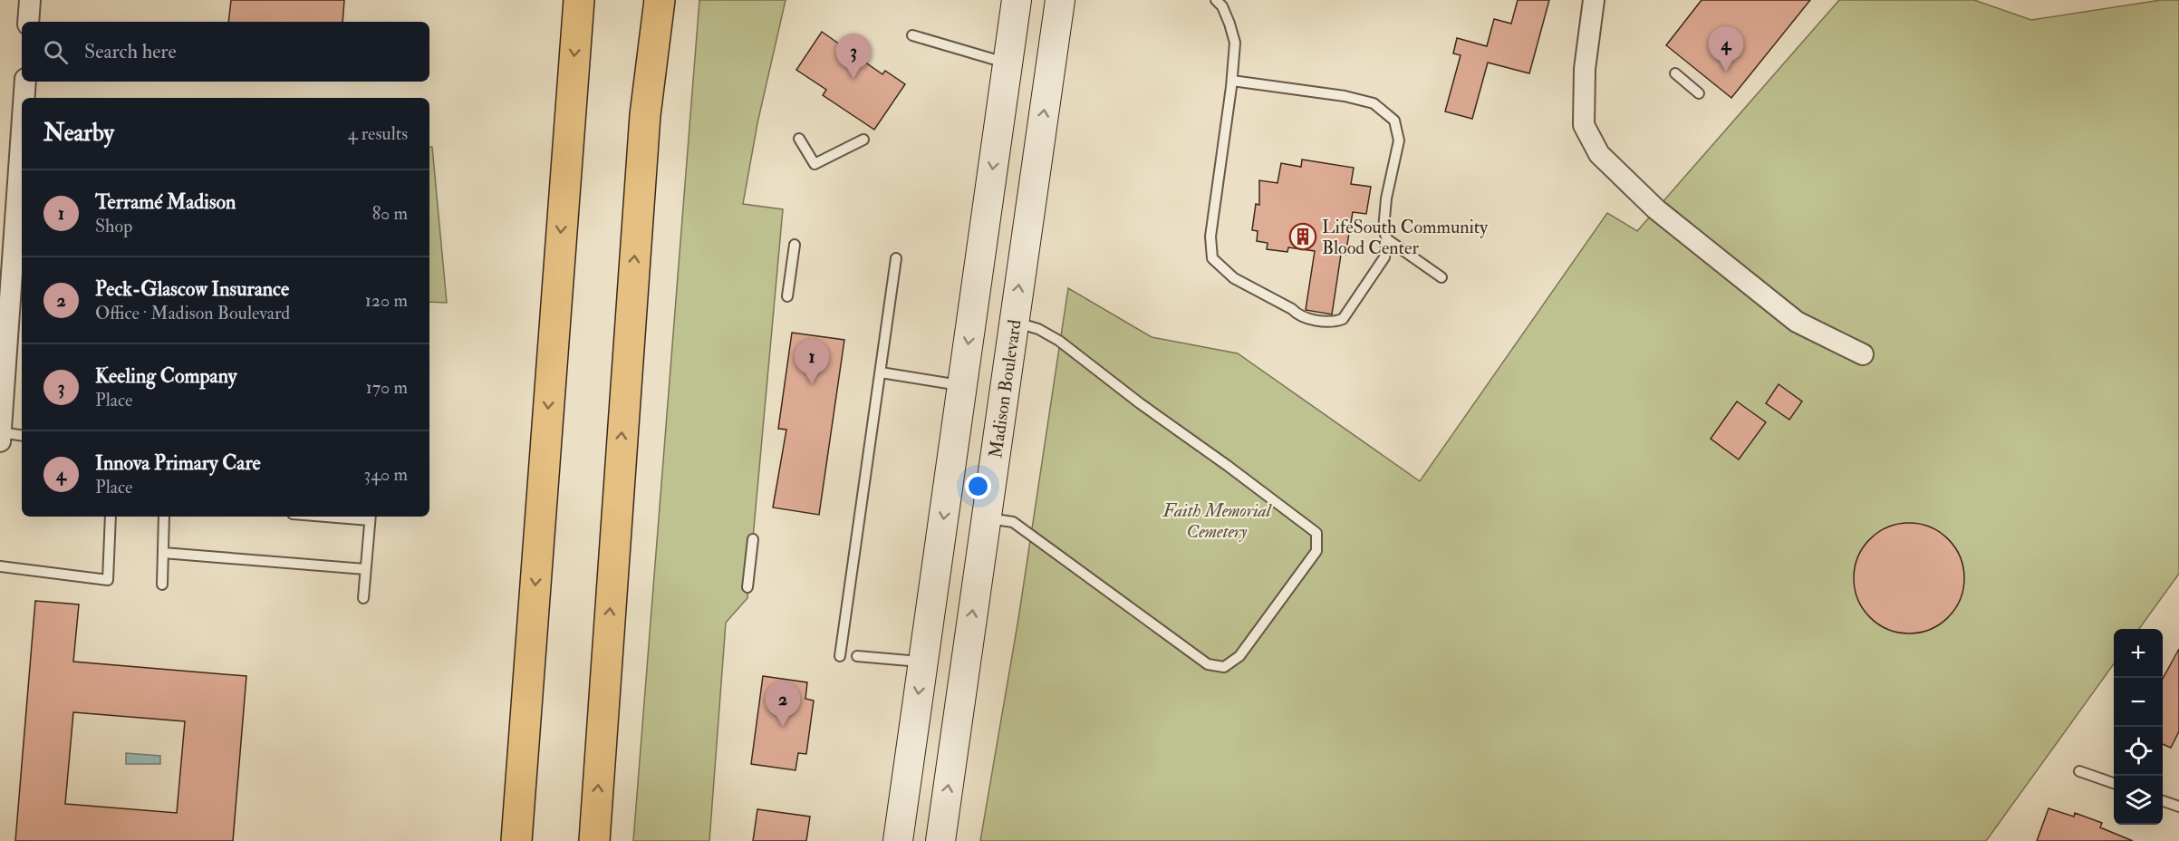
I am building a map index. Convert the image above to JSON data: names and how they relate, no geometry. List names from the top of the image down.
{
  "streets": {
    "main road": ["Madison Boulevard"]
  },
  "parks": ["Faith Memorial Cemetery"],
  "places": {
    "building": ["LifeSouth Community Blood Center"]
  },
  "page": {
    "search": "Search here",
    "pins": [
      "4",
      "3",
      "1",
      "2"
    ],
    "heading": ["Nearby", "4 results"],
    "list": [
      {
        "mark": "1",
        "name": "Terramé Madison",
        "note": "Shop",
        "value": "80 m"
      },
      {
        "mark": "2",
        "name": "Peck-Glascow Insurance",
        "note": "Office · Madison Boulevard",
        "value": "120 m"
      },
      {
        "mark": "3",
        "name": "Keeling Company",
        "note": "Place",
        "value": "170 m"
      },
      {
        "mark": "4",
        "name": "Innova Primary Care",
        "note": "Place",
        "value": "340 m"
      }
    ],
    "map_buttons": ["+", "−"]
  }
}
